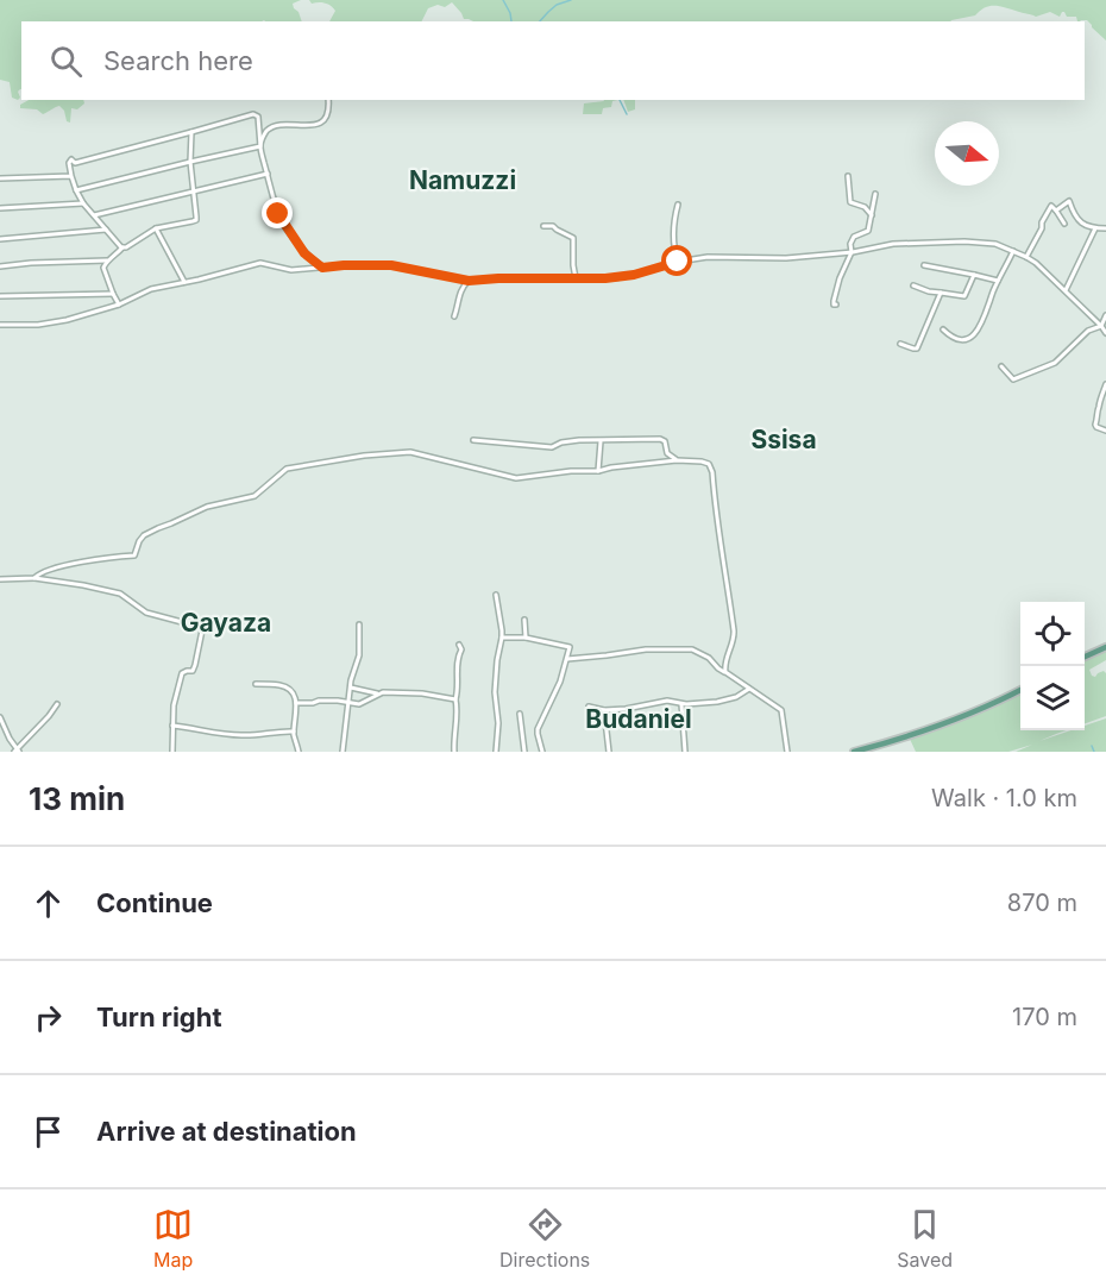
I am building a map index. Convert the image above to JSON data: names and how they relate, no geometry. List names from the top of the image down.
{
  "districts": [
    "Namuzzi",
    "Ssisa",
    "Gayaza",
    "Budaniel"
  ],
  "north": "right",
  "page": {
    "search": "Search here",
    "heading": ["13 min", "Walk · 1.0 km"],
    "list": [
      ["Continue", "870 m"],
      ["Turn right", "170 m"],
      "Arrive at destination"
    ],
    "nav": ["Map", "Directions", "Saved"]
  }
}
